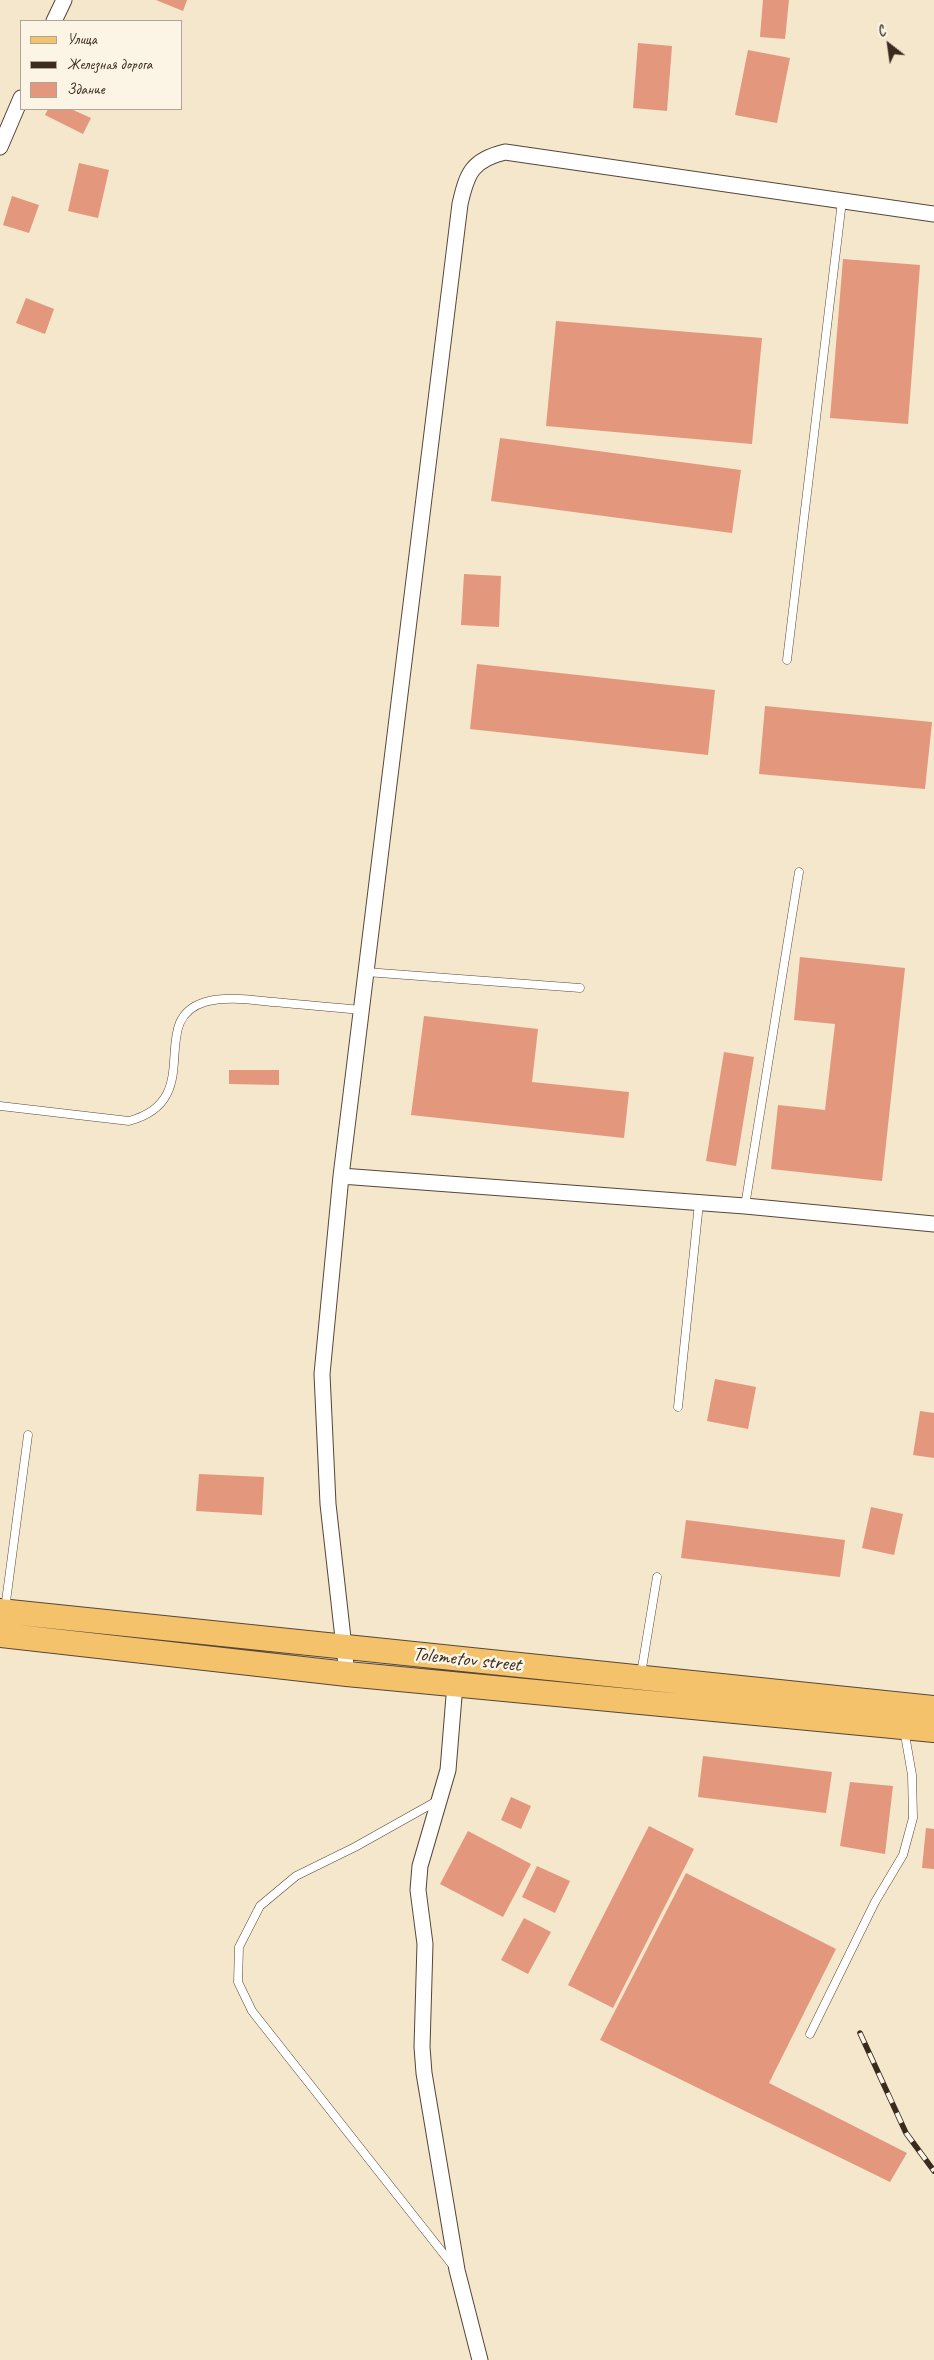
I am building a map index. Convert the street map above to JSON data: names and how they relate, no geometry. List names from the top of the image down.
{
  "streets": {
    "main road": ["Tolemetov street"]
  },
  "legend": ["Улица", "Железная дорога", "Здание"],
  "north": "top left"
}
